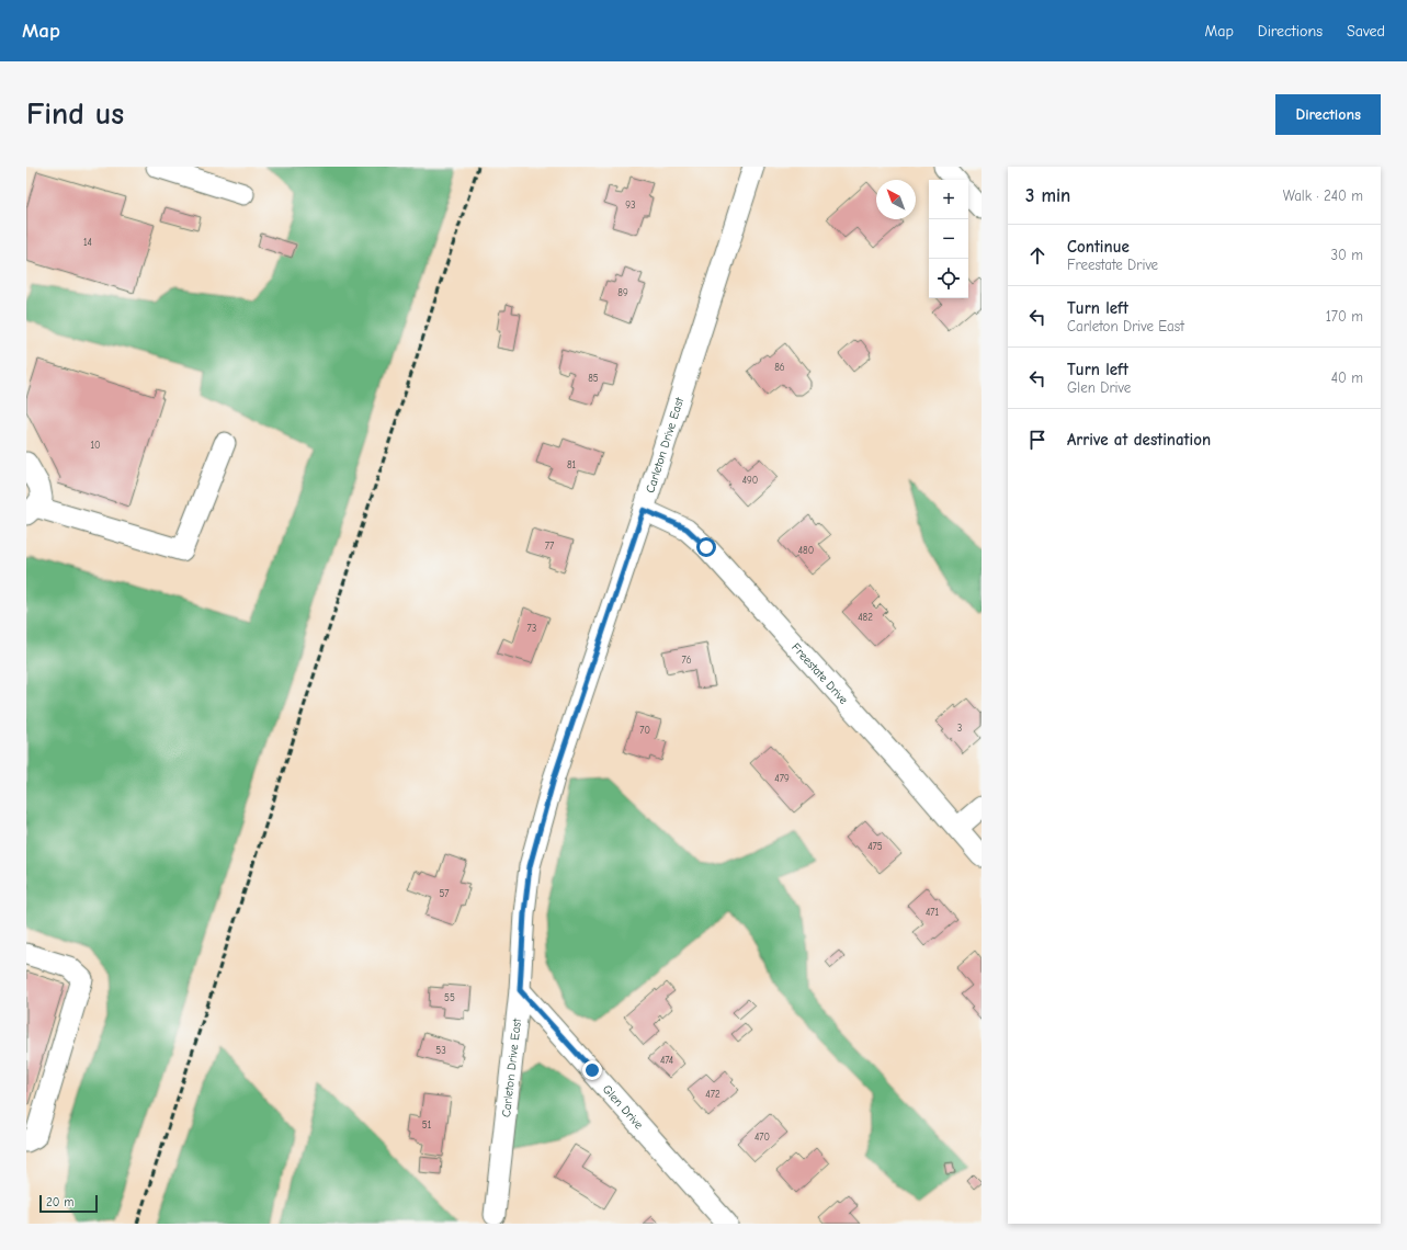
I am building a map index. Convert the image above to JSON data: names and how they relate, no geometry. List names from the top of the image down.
{
  "streets": {
    "street": ["Carleton Drive East", "Freestate Drive", "Glen Drive"]
  },
  "crossings": [
    ["Carleton Drive East", "Freestate Drive"],
    ["Carleton Drive East", "Glen Drive"]
  ],
  "house_numbers": [
    "93",
    "14",
    "89",
    "86",
    "85",
    "10",
    "81",
    "490",
    "77",
    "480",
    "482",
    "73",
    "76",
    "3",
    "70",
    "479",
    "475",
    "57",
    "471",
    "55",
    "53",
    "474",
    "472",
    "51",
    "470"
  ],
  "scale_bar": "20 m",
  "north": "top left",
  "page": {
    "header": "Map",
    "nav": ["Map", "Directions", "Saved"],
    "buttons": "Directions",
    "title": "Find us",
    "heading": ["3 min", "Walk · 240 m"],
    "map_buttons": ["+", "−"],
    "list": [
      ["Continue", "Freestate Drive", "30 m"],
      ["Turn left", "Carleton Drive East", "170 m"],
      ["Turn left", "Glen Drive", "40 m"],
      "Arrive at destination"
    ],
    "scale": "20 m"
  }
}
